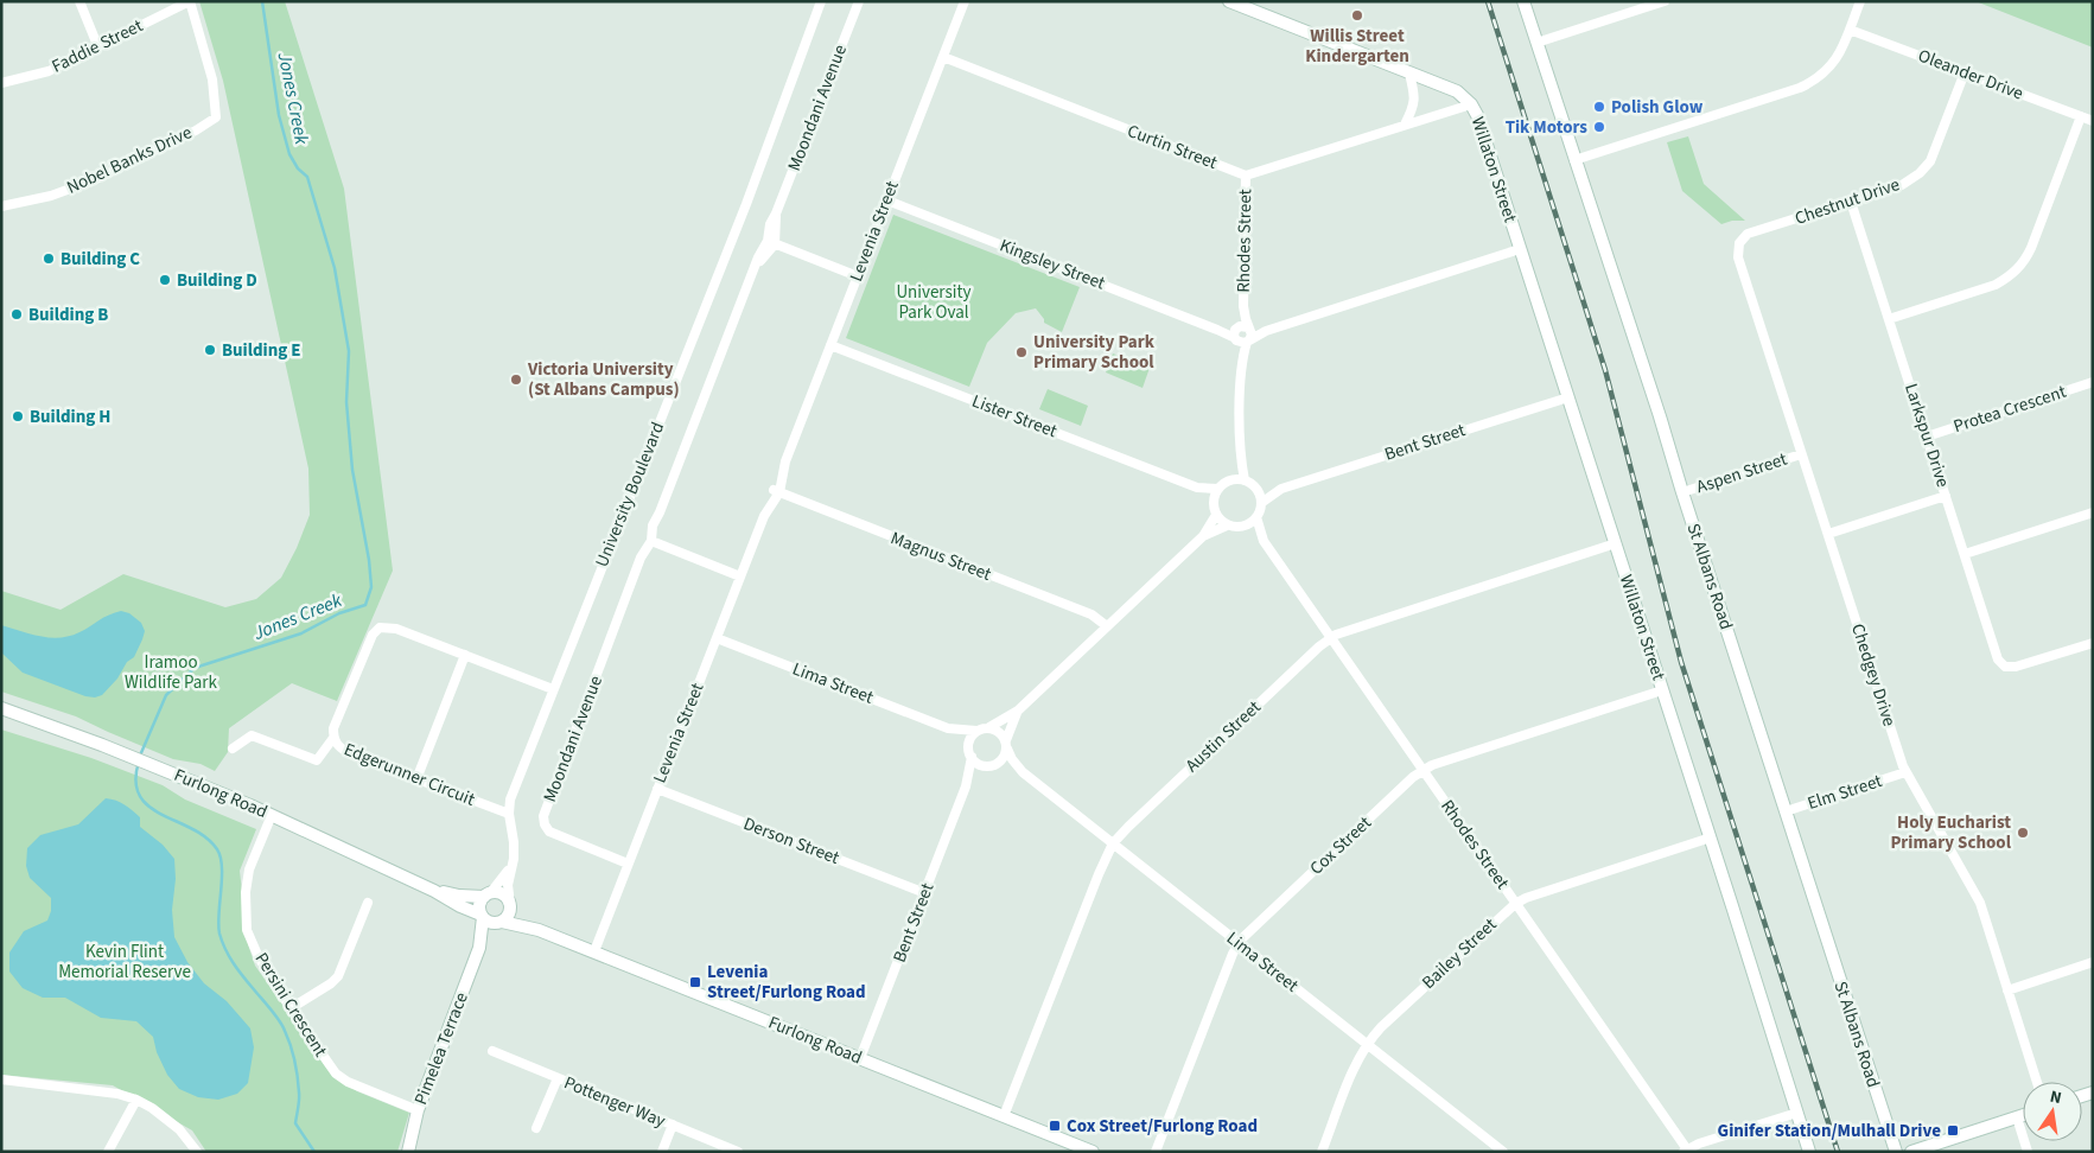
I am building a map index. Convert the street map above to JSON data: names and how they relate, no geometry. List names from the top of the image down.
{
  "streets": {
    "main road": [
      "Willaton Street",
      "St Albans Road",
      "Furlong Road",
      "Pimelea Terrace"
    ],
    "street": [
      "Faddie Street",
      "Oleander Drive",
      "Moondani Avenue",
      "Curtin Street",
      "Nobel Banks Drive",
      "Chestnut Drive",
      "Levenia Street",
      "Rhodes Street",
      "Kingsley Street",
      "Protea Crescent",
      "Lister Street",
      "Larkspur Drive",
      "Bent Street",
      "Aspen Street",
      "University Boulevard",
      "Magnus Street",
      "Chedgey Drive",
      "Lima Street",
      "Austin Street",
      "Edgerunner Circuit",
      "Elm Street",
      "Derson Street",
      "Cox Street",
      "Bailey Street",
      "Persini Crescent",
      "Pottenger Way"
    ]
  },
  "crossings": [
    ["Faddie Street", "Nobel Banks Drive"],
    ["Oleander Drive", "Chestnut Drive"],
    ["Moondani Avenue", "Levenia Street"],
    ["Curtin Street", "Levenia Street"],
    ["Curtin Street", "Rhodes Street"],
    ["Willaton Street", "Kingsley Street"],
    ["Willaton Street", "Bent Street"],
    ["Willaton Street", "Austin Street"],
    ["Willaton Street", "Cox Street"],
    ["Willaton Street", "Bailey Street"],
    ["Chestnut Drive", "Larkspur Drive"],
    ["Chestnut Drive", "Chedgey Drive"],
    ["Levenia Street", "Kingsley Street"],
    ["Levenia Street", "Lister Street"],
    ["Levenia Street", "Magnus Street"],
    ["Levenia Street", "Lima Street"],
    ["Levenia Street", "Furlong Road"],
    ["Levenia Street", "Derson Street"],
    ["Rhodes Street", "Kingsley Street"],
    ["Rhodes Street", "Lister Street"],
    ["Rhodes Street", "Bent Street"],
    ["Rhodes Street", "Austin Street"],
    ["Rhodes Street", "Cox Street"],
    ["Rhodes Street", "Bailey Street"],
    ["Protea Crescent", "Larkspur Drive"],
    ["Lister Street", "Bent Street"],
    ["Bent Street", "Lima Street"],
    ["Bent Street", "Furlong Road"],
    ["Bent Street", "Derson Street"],
    ["Aspen Street", "St Albans Road"],
    ["Aspen Street", "Chedgey Drive"],
    ["University Boulevard", "Edgerunner Circuit"],
    ["University Boulevard", "Furlong Road"],
    ["University Boulevard", "Pimelea Terrace"],
    ["St Albans Road", "Elm Street"],
    ["Chedgey Drive", "Elm Street"],
    ["Lima Street", "Austin Street"],
    ["Lima Street", "Cox Street"],
    ["Lima Street", "Bailey Street"],
    ["Austin Street", "Furlong Road"],
    ["Furlong Road", "Persini Crescent"],
    ["Furlong Road", "Pimelea Terrace"],
    ["Persini Crescent", "Pimelea Terrace"]
  ],
  "water": ["Jones Creek"],
  "parks": ["University Park Oval", "Iramoo Wildlife Park", "Kevin Flint Memorial Reserve"],
  "places": {
    "other": [
      "Willis Street Kindergarten",
      "Polish Glow",
      "Tik Motors",
      "Building C",
      "Building D",
      "Building B",
      "Building E",
      "University Park Primary School",
      "Victoria University (St Albans Campus)",
      "Building H",
      "Holy Eucharist Primary School"
    ],
    "transit": ["Levenia Street/Furlong Road", "Cox Street/Furlong Road", "Ginifer Station/Mulhall Drive"]
  },
  "north": "top"
}
